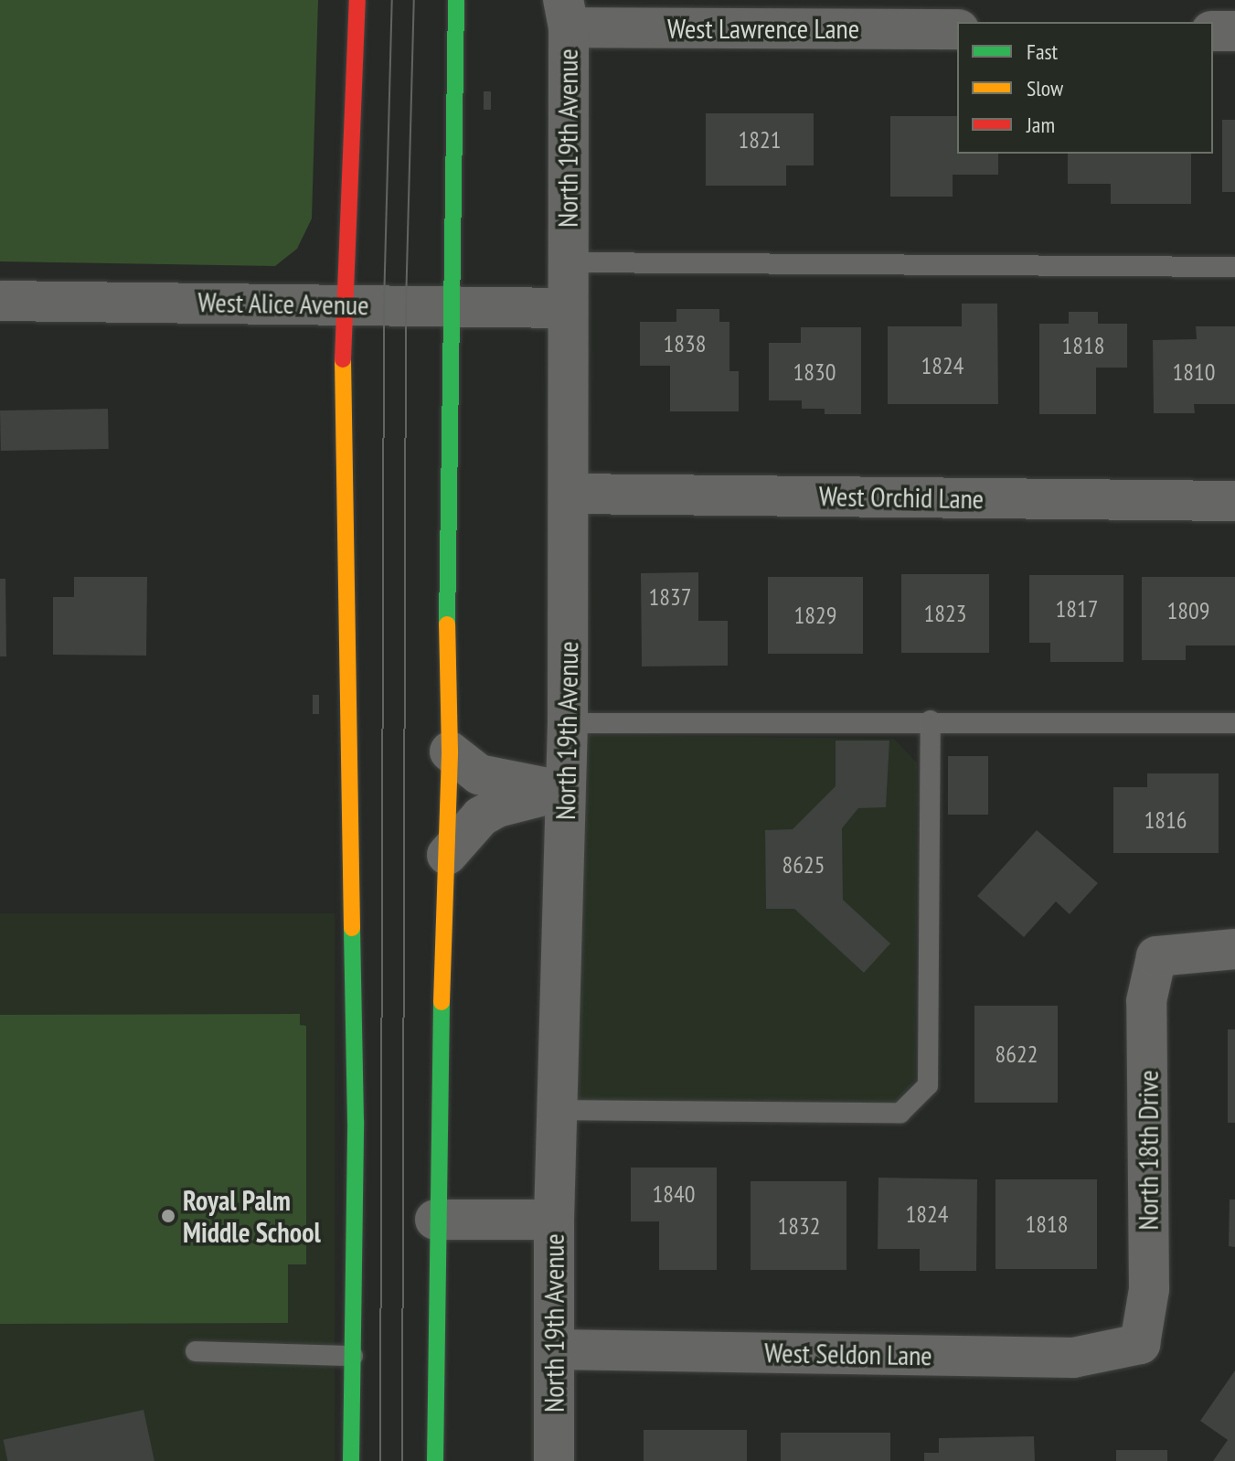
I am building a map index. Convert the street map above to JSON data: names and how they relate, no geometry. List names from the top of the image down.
{
  "streets": {
    "street": [
      "West Lawrence Lane",
      "North 19th Avenue",
      "West Alice Avenue",
      "West Orchid Lane",
      "North 18th Drive",
      "West Seldon Lane"
    ]
  },
  "crossings": [
    ["West Lawrence Lane", "North 19th Avenue"],
    ["North 19th Avenue", "West Alice Avenue"],
    ["North 19th Avenue", "West Orchid Lane"],
    ["North 19th Avenue", "West Seldon Lane"],
    ["North 18th Drive", "West Seldon Lane"]
  ],
  "places": ["Royal Palm Middle School"],
  "house_numbers": [
    "1821",
    "1838",
    "1818",
    "1824",
    "1830",
    "1810",
    "1837",
    "1817",
    "1809",
    "1823",
    "1829",
    "1816",
    "8625",
    "8622",
    "1840",
    "1824",
    "1818",
    "1832"
  ],
  "legend": ["Fast", "Slow", "Jam"]
}
